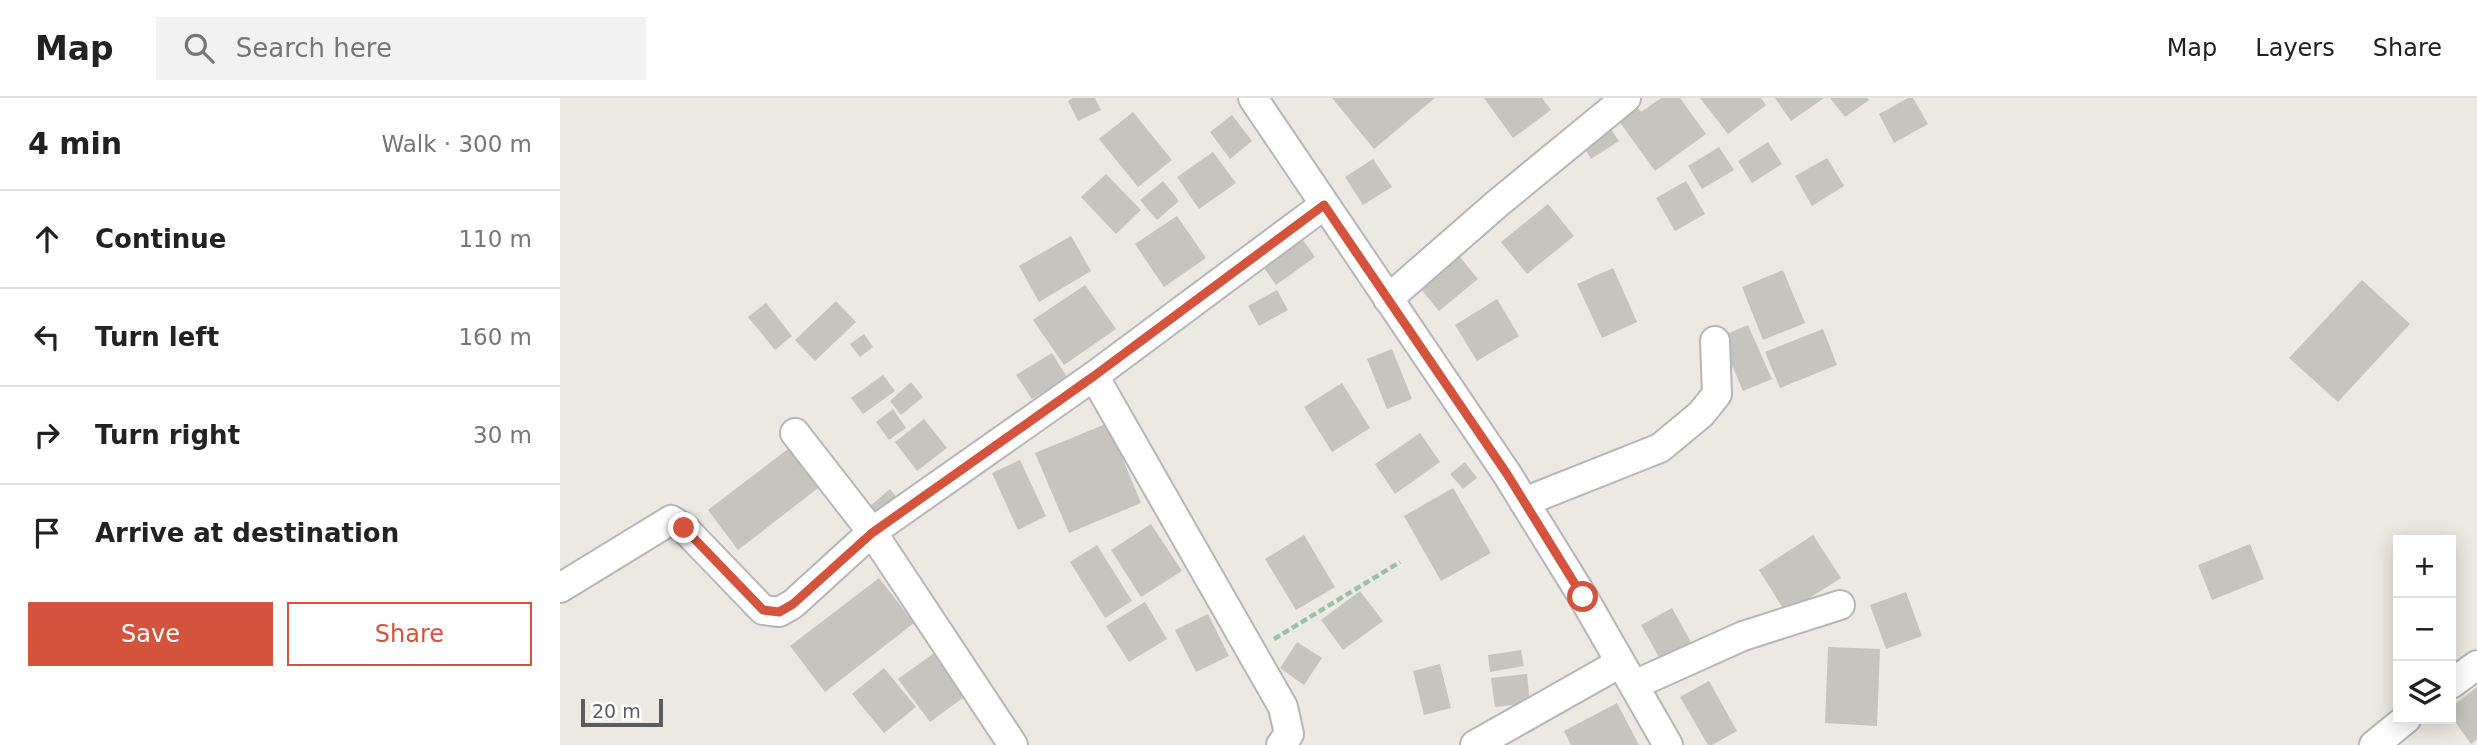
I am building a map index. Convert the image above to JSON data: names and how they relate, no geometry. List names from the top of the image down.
{
  "scale_bar": "20 m",
  "page": {
    "header": "Map",
    "search": "Search here",
    "nav": ["Map", "Layers", "Share"],
    "heading": ["4 min", "Walk · 300 m"],
    "list": [
      ["Continue", "110 m"],
      ["Turn left", "160 m"],
      ["Turn right", "30 m"],
      "Arrive at destination"
    ],
    "map_buttons": ["+", "−"],
    "buttons": ["Save", "Share"],
    "scale": "20 m"
  }
}
